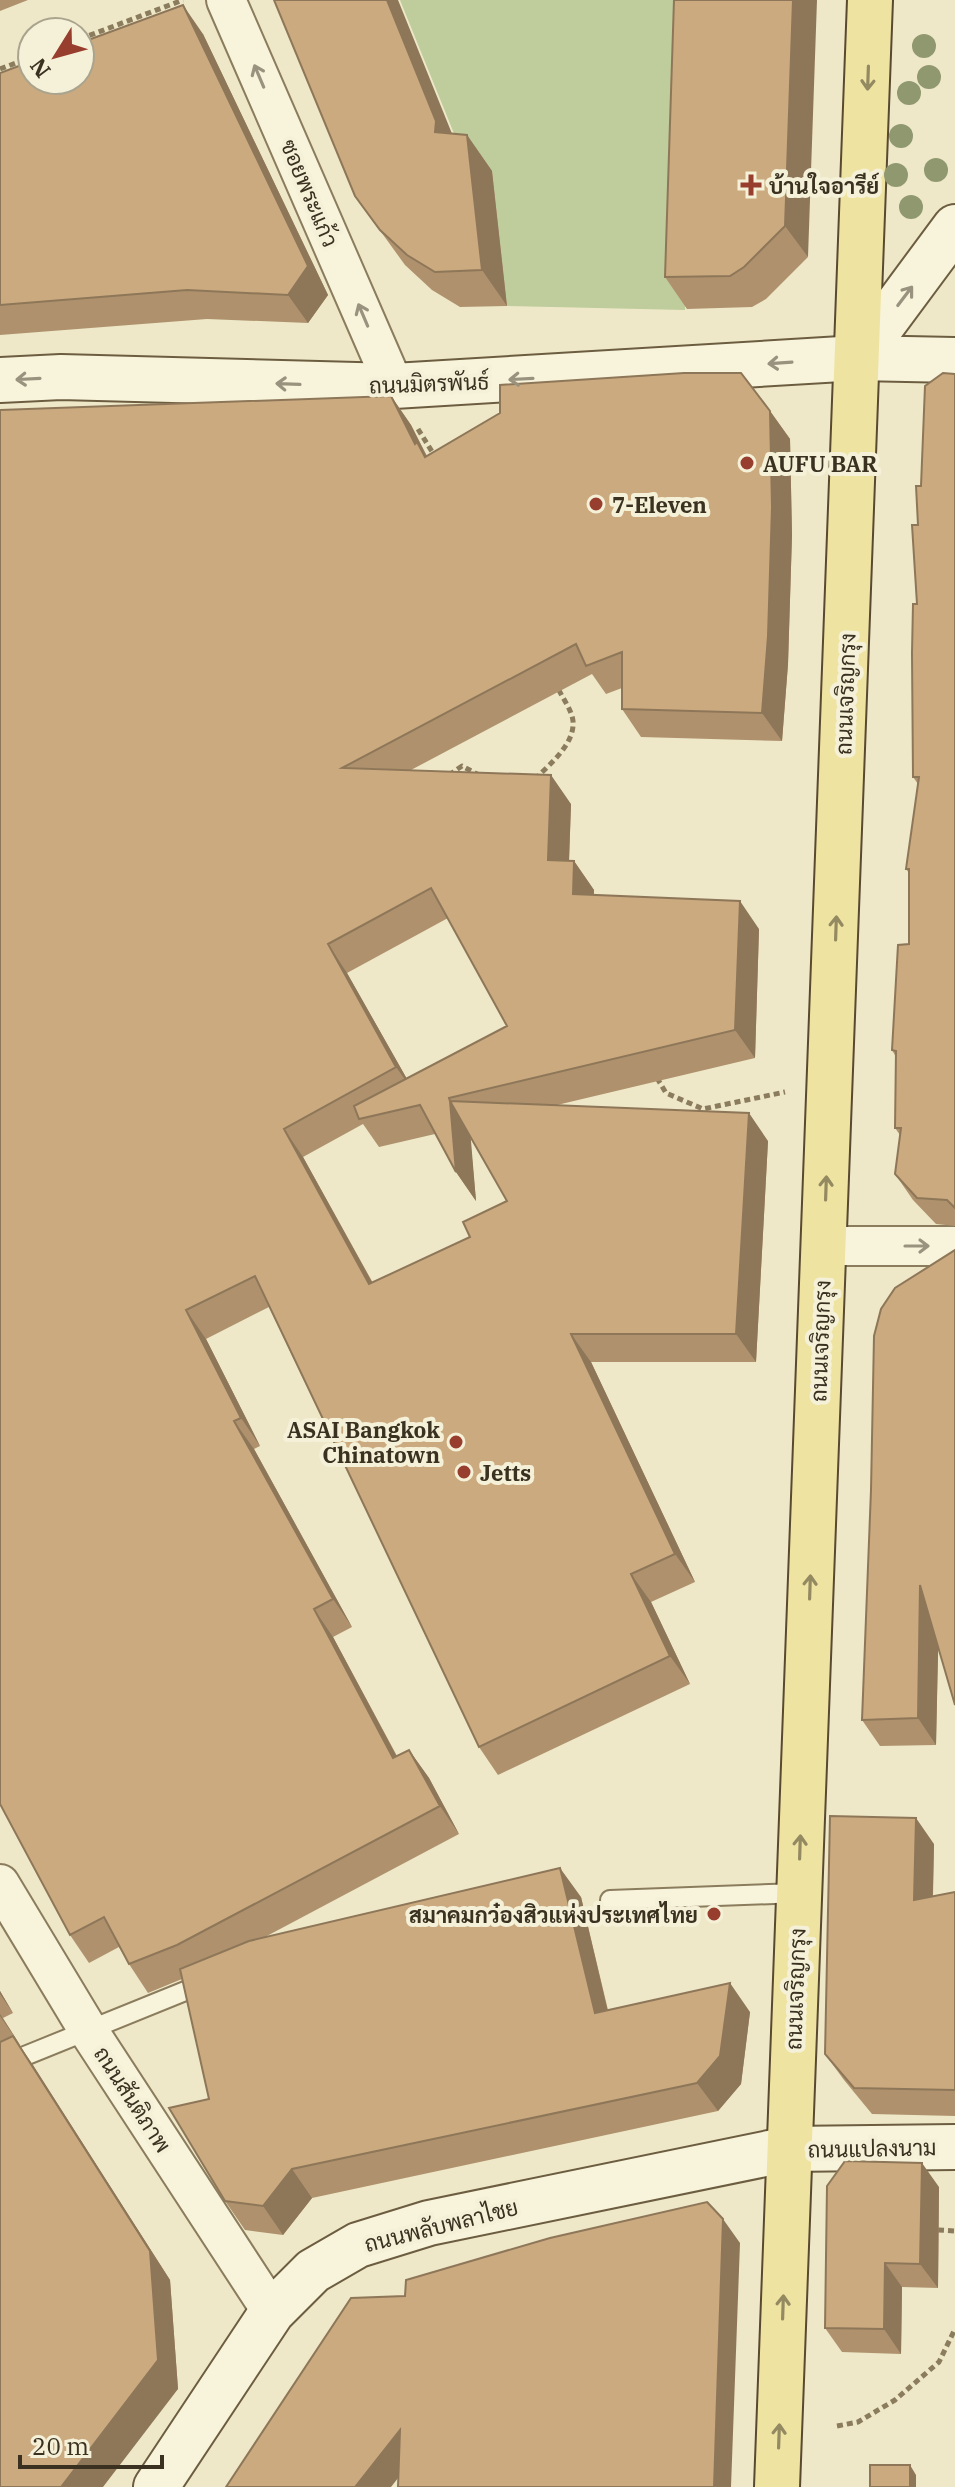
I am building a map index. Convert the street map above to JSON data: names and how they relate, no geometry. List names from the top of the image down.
{
  "streets": {
    "main road": ["ถนนเจริญกรุง"],
    "street": [
      "ซอยพระแก้ว",
      "ถนนมิตรพันธ์",
      "ถนนสันติภาพ",
      "ถนนแปลงนาม",
      "ถนนพลับพลาไชย"
    ]
  },
  "crossings": [
    ["ซอยพระแก้ว", "ถนนมิตรพันธ์"],
    ["ถนนมิตรพันธ์", "ถนนเจริญกรุง"],
    ["ถนนเจริญกรุง", "ถนนแปลงนาม"],
    ["ถนนเจริญกรุง", "ถนนพลับพลาไชย"],
    ["ถนนสันติภาพ", "ถนนพลับพลาไชย"],
    ["ถนนแปลงนาม", "ถนนพลับพลาไชย"]
  ],
  "one_way": ["ซอยพระแก้ว", "ถนนมิตรพันธ์"],
  "places": {
    "health": ["บ้านใจอารีย์"],
    "other": [
      "AUFU BAR",
      "7-Eleven",
      "ASAI Bangkok Chinatown",
      "Jetts",
      "สมาคมกว๋องสิวแห่งประเทศไทย"
    ]
  },
  "scale_bar": "20 m",
  "north": "bottom left"
}
